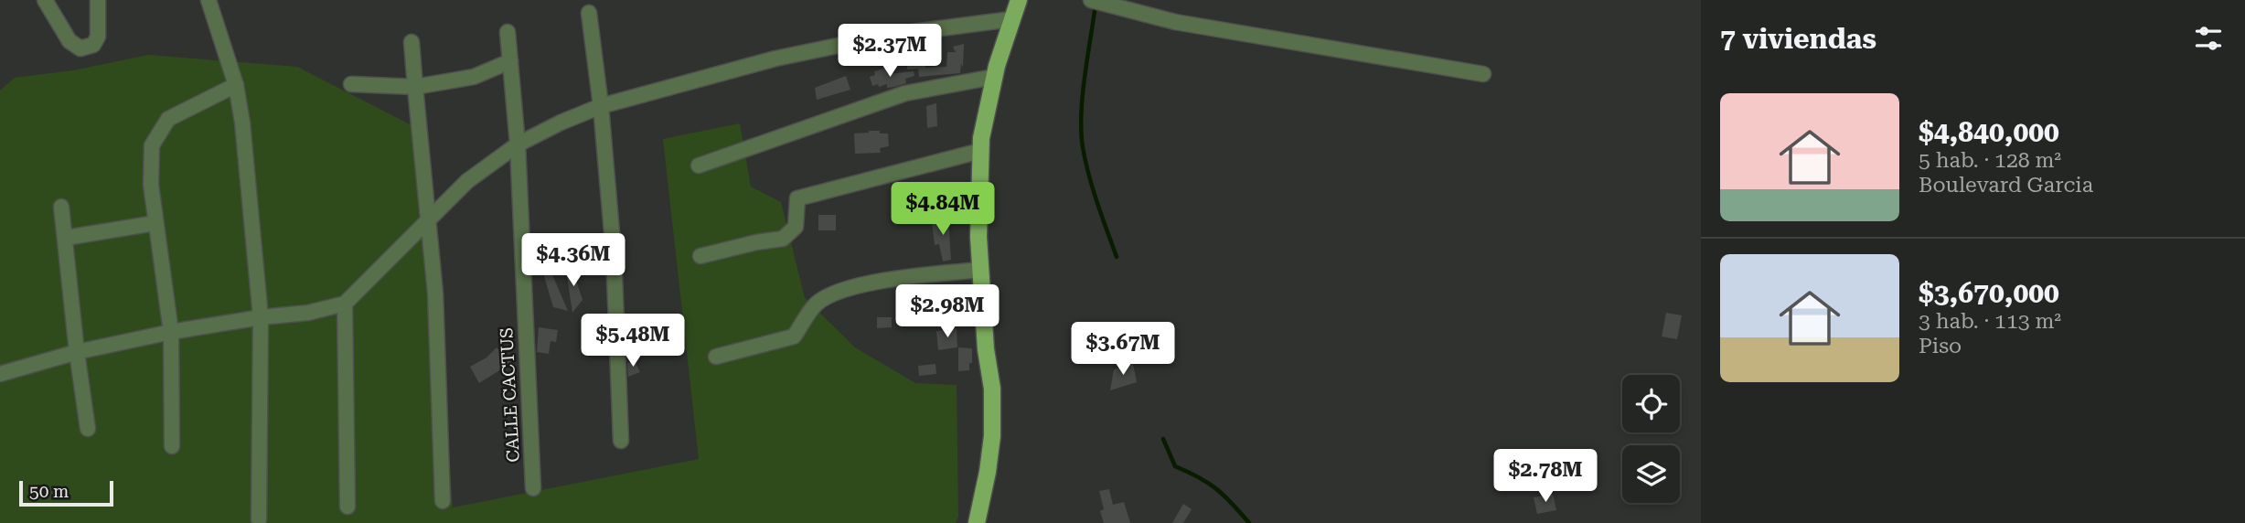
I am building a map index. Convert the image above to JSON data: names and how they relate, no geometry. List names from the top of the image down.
{
  "streets": {
    "street": ["CALLE CACTUS"]
  },
  "scale_bar": "50 m",
  "page": {
    "heading": "7 viviendas",
    "price": [
      "$2.37M",
      "$4.84M",
      "$4.36M",
      "$2.98M",
      "$5.48M",
      "$3.67M",
      "$2.78M"
    ],
    "list": [
      {
        "name": "$4,840,000",
        "note": "5 hab. · 128 m² · Boulevard Garcia"
      },
      {
        "name": "$3,670,000",
        "note": "3 hab. · 113 m² · Piso"
      }
    ],
    "scale": "50 m"
  }
}
